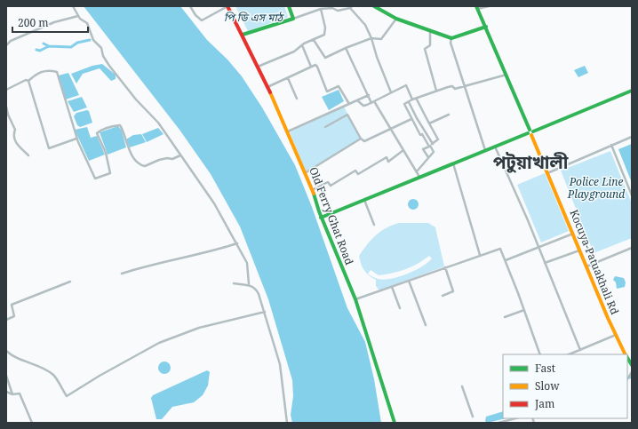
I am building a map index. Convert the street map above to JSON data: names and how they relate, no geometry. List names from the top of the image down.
{
  "streets": {
    "street": ["Old Ferry Ghat Road", "Kocuya-Patuakhali Rd"]
  },
  "districts": ["পটুয়াখালী"],
  "parks": ["পি ডি এস মাঠ", "Police Line Playground"],
  "legend": ["Fast", "Slow", "Jam"],
  "scale_bar": "200 m"
}
